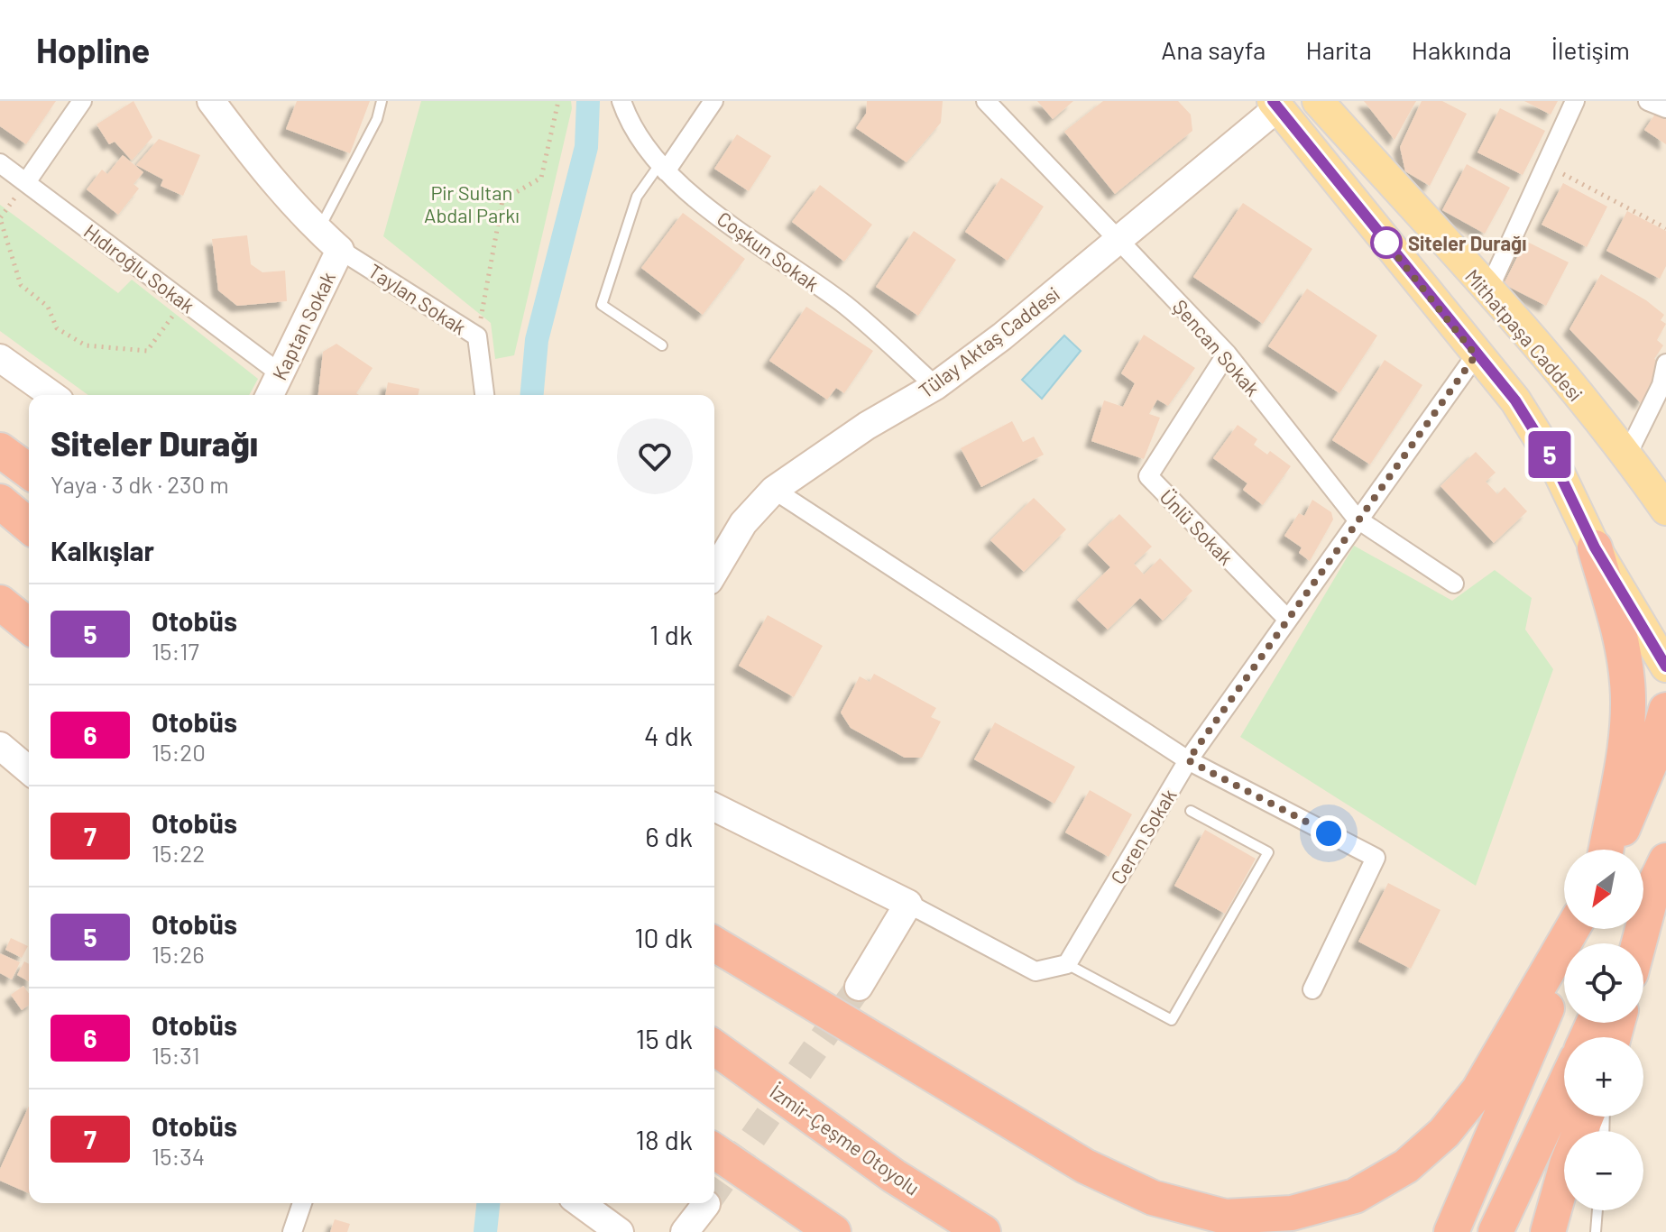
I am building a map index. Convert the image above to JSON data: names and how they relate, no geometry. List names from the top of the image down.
{
  "streets": {
    "highway": ["İzmir-Çeşme Otoyolu"],
    "main road": ["Mithatpaşa Caddesi"],
    "street": [
      "Coşkun Sokak",
      "Hıdıroğlu Sokak",
      "Taylan Sokak",
      "Kaptan Sokak",
      "Tülay Aktaş Caddesi",
      "Şencan Sokak",
      "Ünlü Sokak",
      "Ceren Sokak"
    ]
  },
  "crossings": [
    ["Coşkun Sokak", "Tülay Aktaş Caddesi"],
    ["Hıdıroğlu Sokak", "Kaptan Sokak"],
    ["Taylan Sokak", "Kaptan Sokak"],
    ["Tülay Aktaş Caddesi", "Şencan Sokak"],
    ["Şencan Sokak", "Ünlü Sokak"],
    ["Şencan Sokak", "Ceren Sokak"],
    ["Ünlü Sokak", "Ceren Sokak"]
  ],
  "parks": ["Pir Sultan Abdal Parkı"],
  "places": ["Siteler Durağı"],
  "lines": ["bus line 5"],
  "north": "bottom left",
  "page": {
    "header": "Hopline",
    "nav": [
      "Ana sayfa",
      "Harita",
      "Hakkında",
      "İletişim"
    ],
    "on_map": "5",
    "heading": [
      ["Siteler Durağı", "Yaya · 3 dk · 230 m"],
      "Kalkışlar"
    ],
    "list": [
      {
        "mark": "5",
        "name": "Otobüs",
        "note": "15:17",
        "value": "1 dk"
      },
      {
        "mark": "6",
        "name": "Otobüs",
        "note": "15:20",
        "value": "4 dk"
      },
      {
        "mark": "7",
        "name": "Otobüs",
        "note": "15:22",
        "value": "6 dk"
      },
      {
        "mark": "5",
        "name": "Otobüs",
        "note": "15:26",
        "value": "10 dk"
      },
      {
        "mark": "6",
        "name": "Otobüs",
        "note": "15:31",
        "value": "15 dk"
      },
      {
        "mark": "7",
        "name": "Otobüs",
        "note": "15:34",
        "value": "18 dk"
      }
    ],
    "map_buttons": ["+", "−"]
  }
}
